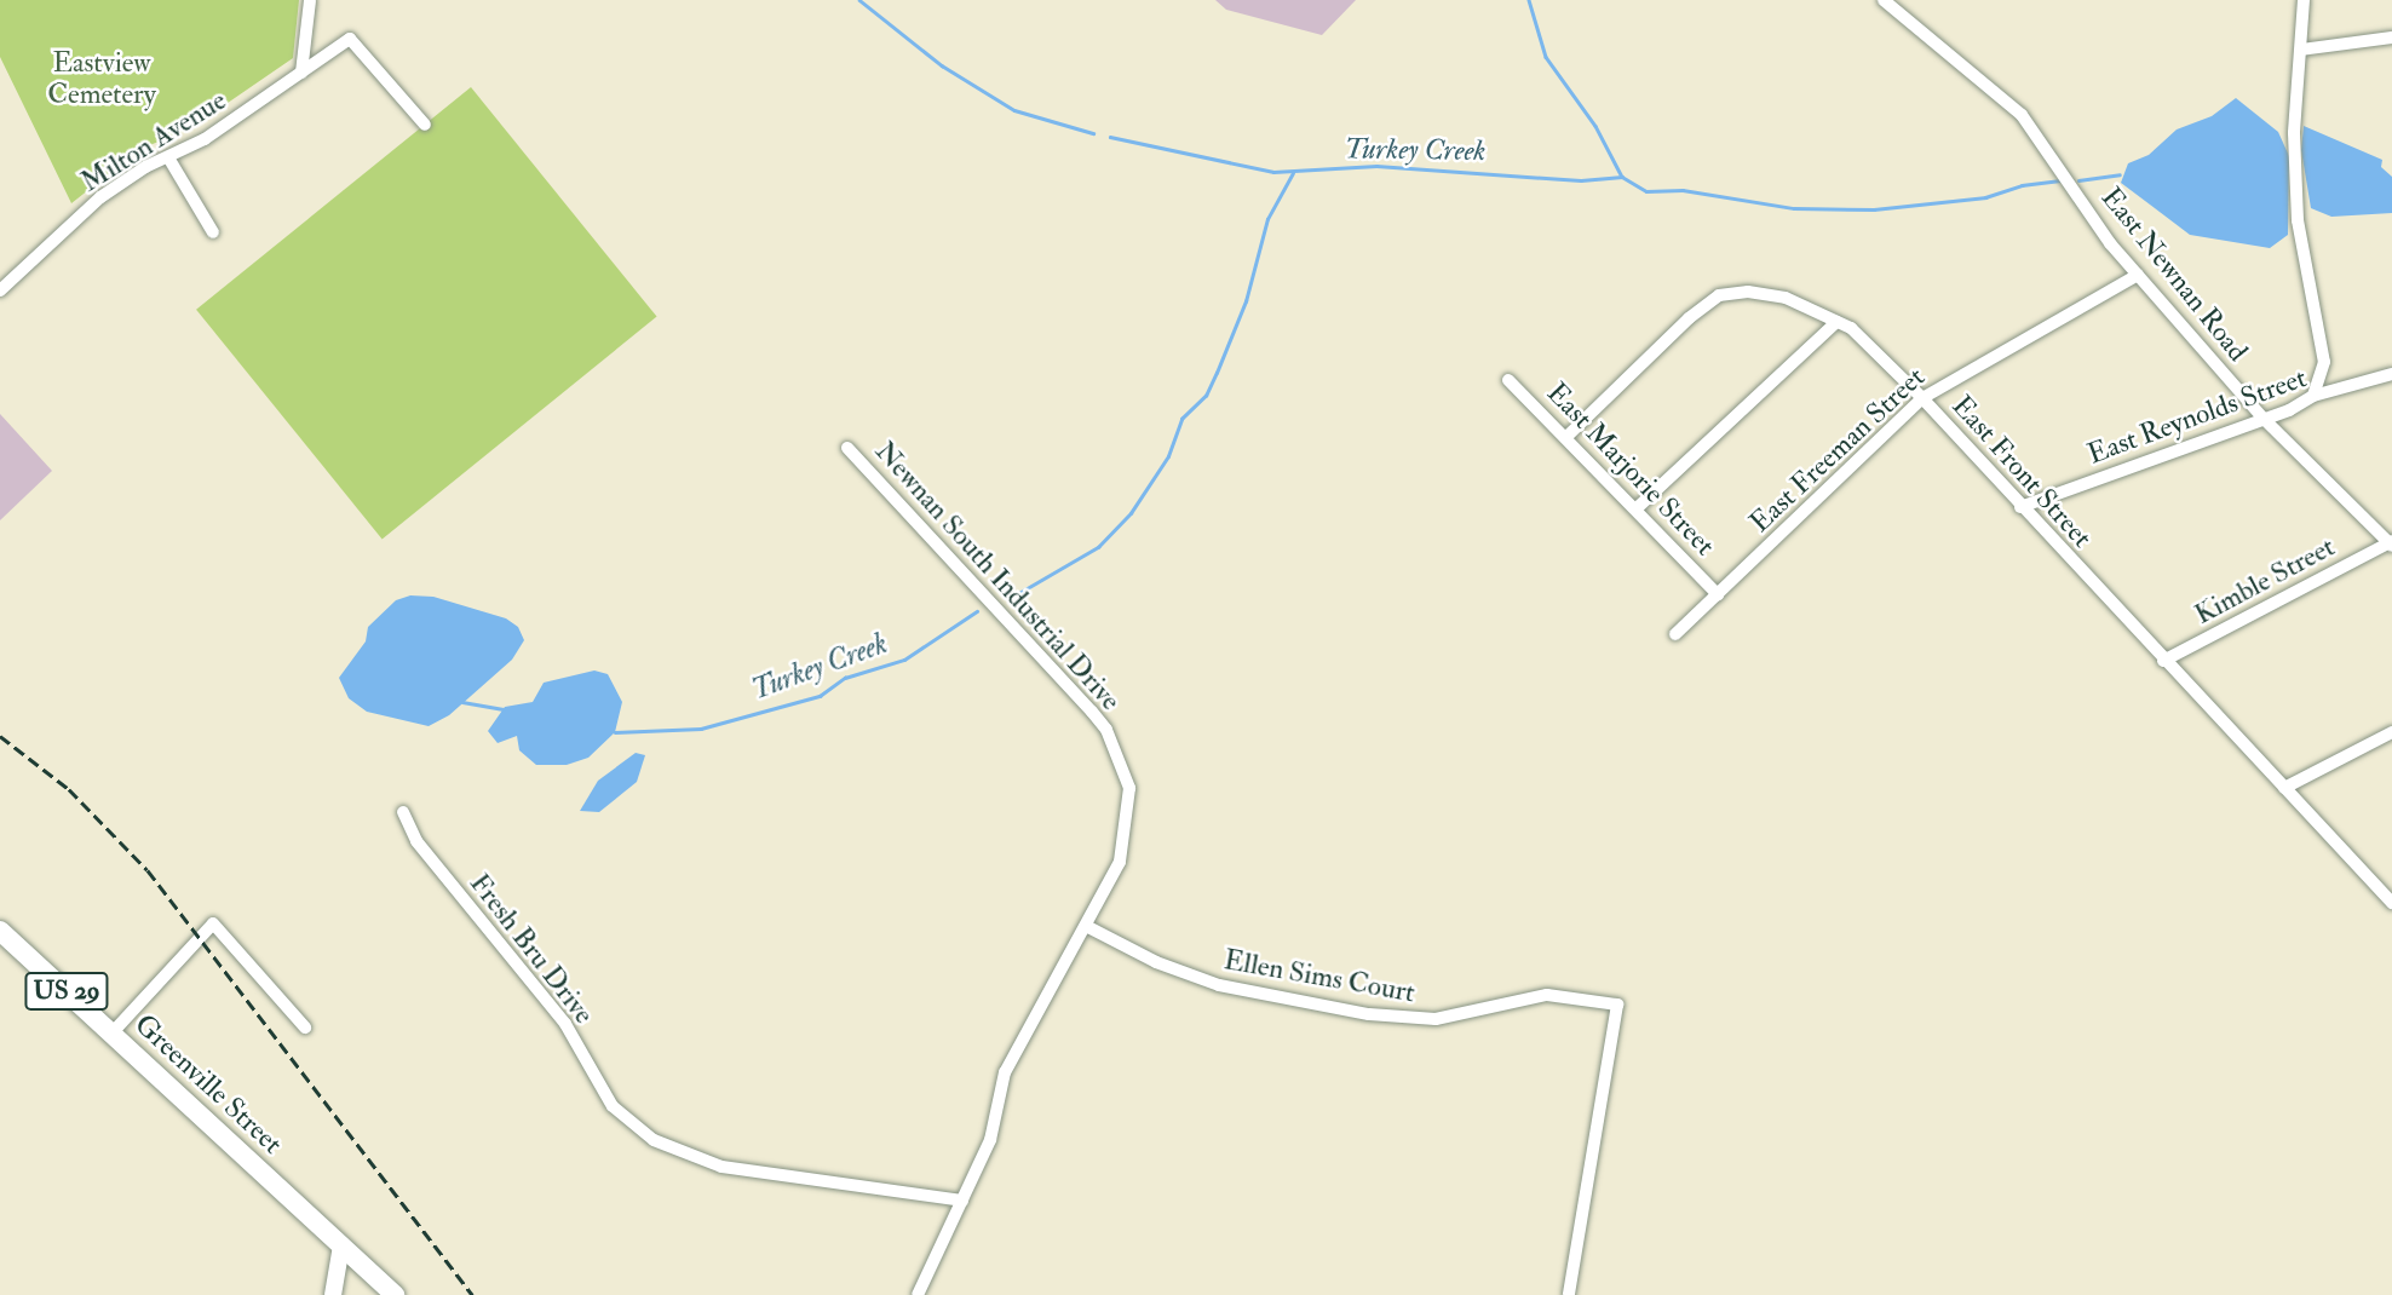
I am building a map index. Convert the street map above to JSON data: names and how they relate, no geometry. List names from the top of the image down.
{
  "streets": {
    "main road": ["US 29", "Greenville Street"],
    "street": [
      "Milton Avenue",
      "East Newnan Road",
      "East Reynolds Street",
      "East Freeman Street",
      "East Marjorie Street",
      "East Front Street",
      "Newnan South Industrial Drive",
      "Kimble Street",
      "Fresh Bru Drive",
      "Ellen Sims Court"
    ]
  },
  "crossings": [
    ["East Newnan Road", "East Reynolds Street"],
    ["East Newnan Road", "East Freeman Street"],
    ["East Newnan Road", "Kimble Street"],
    ["East Reynolds Street", "East Front Street"],
    ["East Freeman Street", "East Marjorie Street"],
    ["East Freeman Street", "East Front Street"],
    ["East Marjorie Street", "East Front Street"],
    ["East Front Street", "Kimble Street"],
    ["Newnan South Industrial Drive", "Fresh Bru Drive"],
    ["Newnan South Industrial Drive", "Ellen Sims Court"],
    ["US 29", "Greenville Street"]
  ],
  "water": ["Turkey Creek"],
  "parks": ["Eastview Cemetery"]
}
